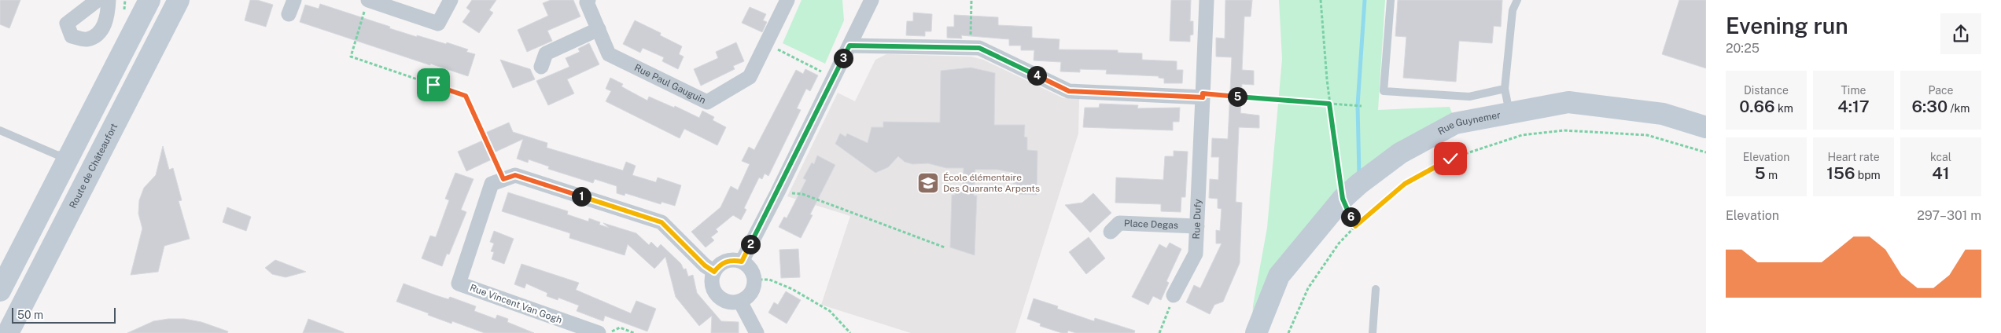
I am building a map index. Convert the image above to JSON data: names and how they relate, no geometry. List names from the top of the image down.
{
  "streets": {
    "main road": ["Rue Guynemer", "Route de Châteaufort"],
    "street": [
      "Rue Paul Gauguin",
      "Rue Dufy",
      "Place Degas",
      "Rue Vincent Van Gogh"
    ]
  },
  "crossings": [
    ["Rue Dufy", "Place Degas"]
  ],
  "places": {
    "school or university": ["École élémentaire Des Quarante Arpents"]
  },
  "scale_bar": "50 m",
  "page": {
    "heading": ["Evening run", "20:25"],
    "pins": [
      "3",
      "4",
      "5",
      "1",
      "6",
      "2"
    ],
    "stats": [
      ["Distance", "0.66 km"],
      ["Time", "4:17"],
      ["Pace", "6:30 /km"],
      ["Elevation", "5 m"],
      ["Heart rate", "156 bpm"],
      ["kcal", "41"]
    ],
    "chart": ["Elevation", "297–301 m"],
    "scale": "50 m"
  }
}
